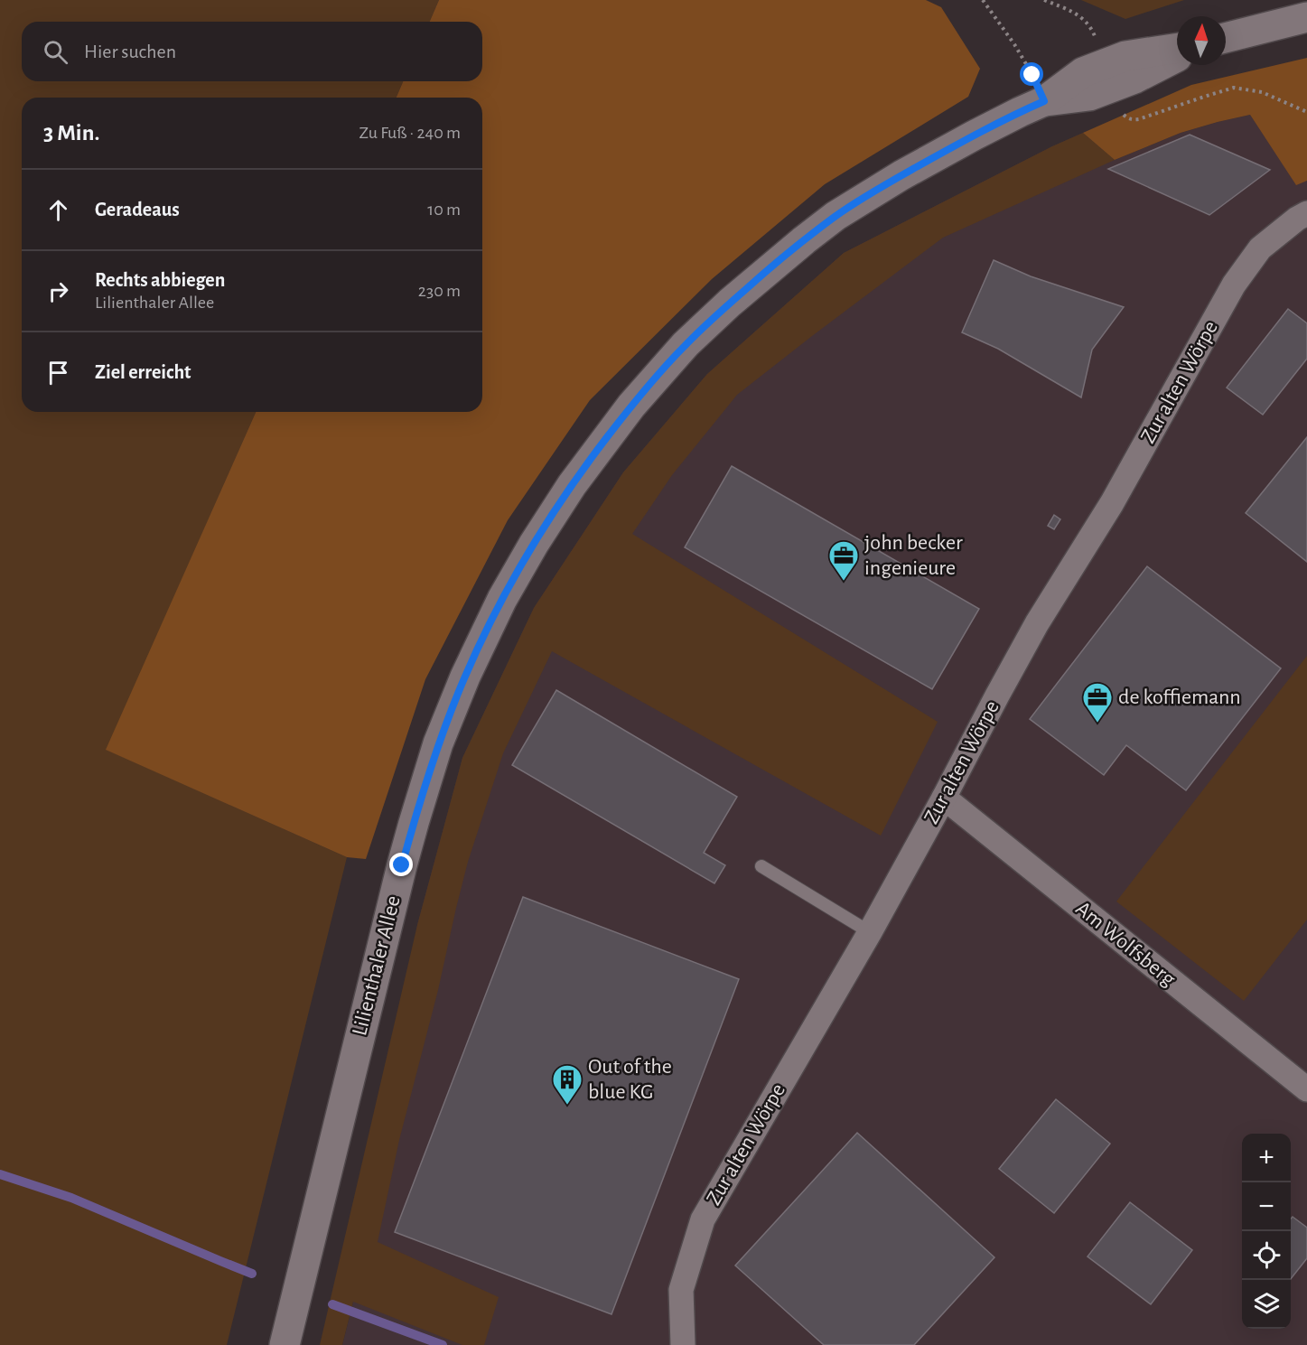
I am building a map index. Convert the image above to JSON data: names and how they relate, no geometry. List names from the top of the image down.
{
  "streets": {
    "main road": ["Lilienthaler Allee"],
    "street": ["Zur alten Wörpe", "Am Wolfsberg"]
  },
  "crossings": [
    ["Zur alten Wörpe", "Am Wolfsberg"]
  ],
  "places": {
    "office": ["john becker ingenieure", "de koffiemann"],
    "building": ["Out of the blue KG"]
  },
  "north": "top",
  "page": {
    "search": "Hier suchen",
    "heading": ["3 Min.", "Zu Fuß · 240 m"],
    "list": [
      ["Geradeaus", "10 m"],
      ["Rechts abbiegen", "Lilienthaler Allee", "230 m"],
      "Ziel erreicht"
    ],
    "map_buttons": ["+", "−"]
  }
}
